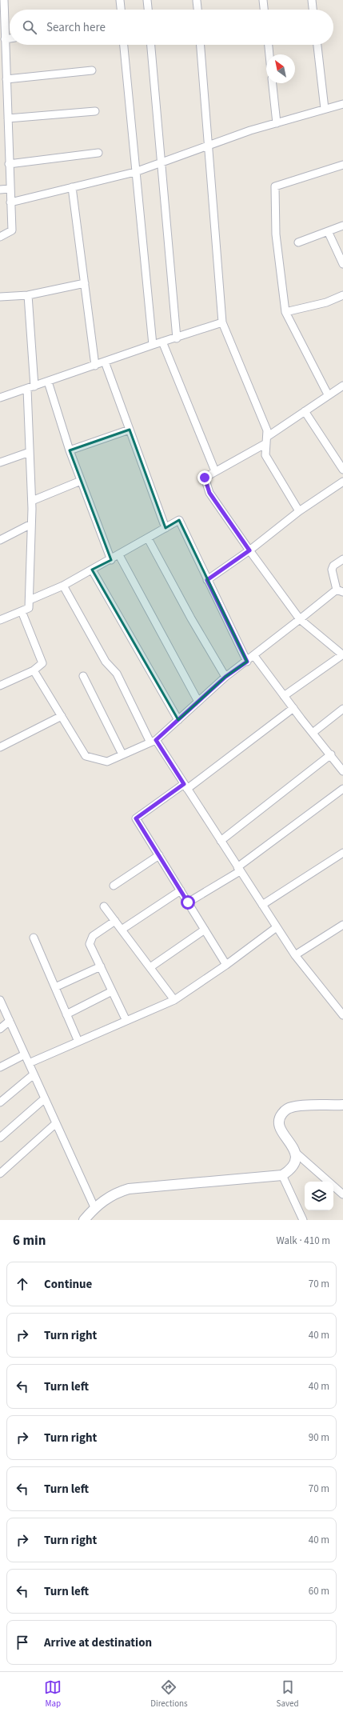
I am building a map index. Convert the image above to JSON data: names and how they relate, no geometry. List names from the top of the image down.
{
  "north": "top left",
  "page": {
    "search": "Search here",
    "heading": ["6 min", "Walk · 410 m"],
    "list": [
      ["Continue", "70 m"],
      ["Turn right", "40 m"],
      ["Turn left", "40 m"],
      ["Turn right", "90 m"],
      ["Turn left", "70 m"],
      ["Turn right", "40 m"],
      ["Turn left", "60 m"],
      "Arrive at destination"
    ],
    "nav": ["Map", "Directions", "Saved"]
  }
}
